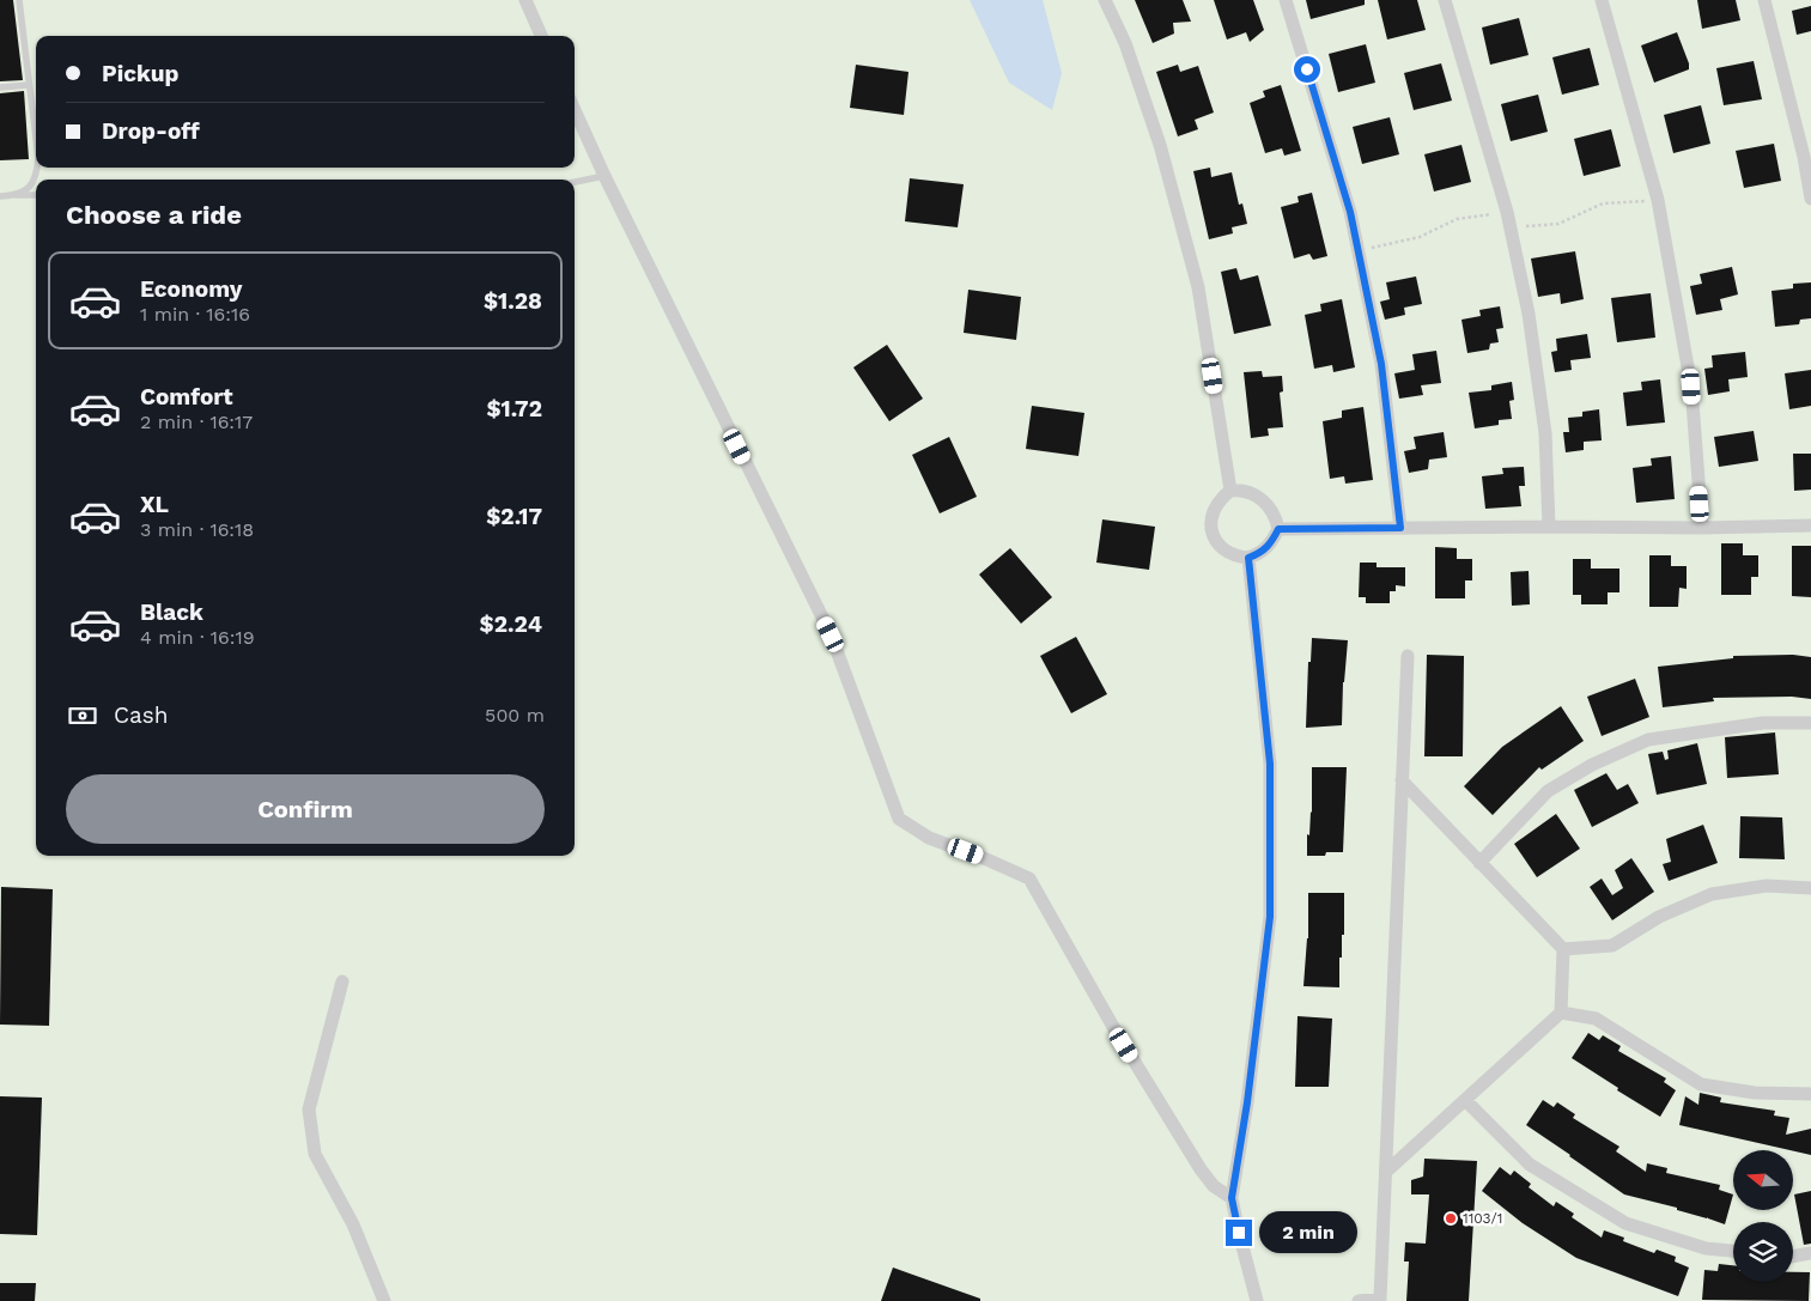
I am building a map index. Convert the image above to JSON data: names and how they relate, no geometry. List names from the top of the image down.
{
  "places": ["1103/1"],
  "north": "left",
  "page": {
    "banner": ["Pickup", "Drop-off"],
    "heading": "Choose a ride",
    "list": [
      {
        "name": "Economy",
        "note": "1 min · 16:16",
        "value": "$1.28"
      },
      {
        "name": "Comfort",
        "note": "2 min · 16:17",
        "value": "$1.72"
      },
      {
        "name": "XL",
        "note": "3 min · 16:18",
        "value": "$2.17"
      },
      {
        "name": "Black",
        "note": "4 min · 16:19",
        "value": "$2.24"
      }
    ],
    "pay": ["Cash", "500 m"],
    "buttons": "Confirm",
    "bubble": "2 min"
  }
}
